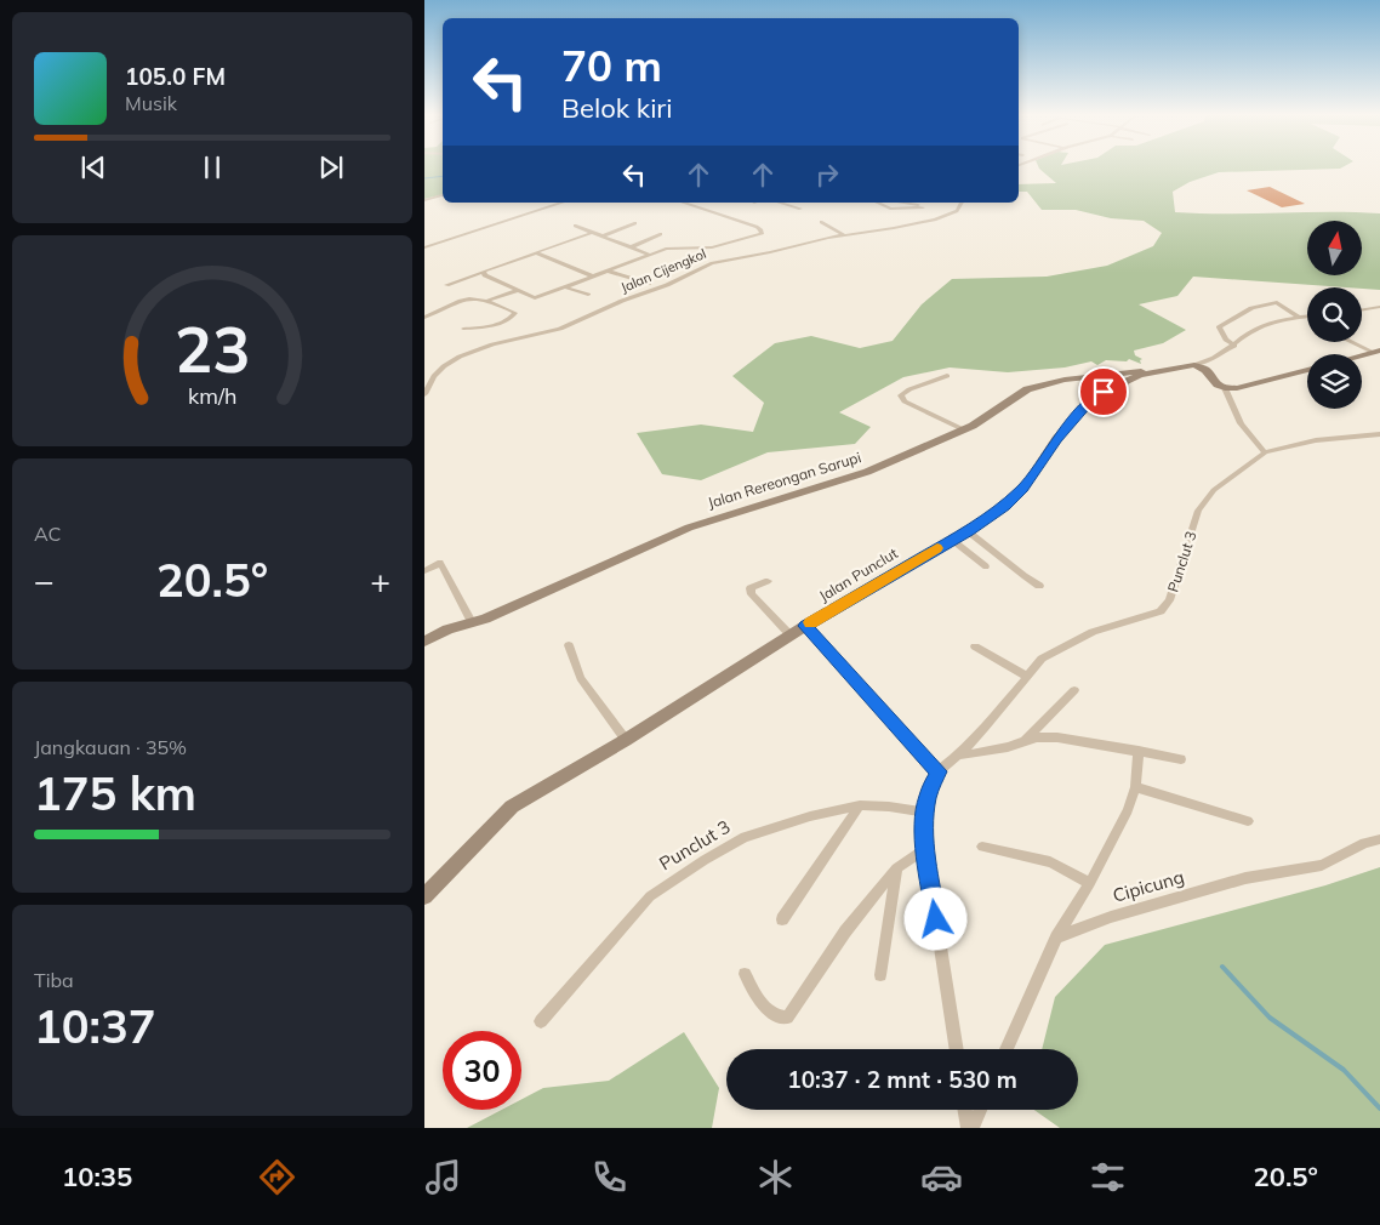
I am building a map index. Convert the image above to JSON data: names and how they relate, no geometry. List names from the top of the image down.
{
  "streets": {
    "main road": ["Jalan Rereongan Sarupi", "Jalan Punclut"],
    "street": ["Jalan Cijengkol", "Punclut 3", "Cipicung"]
  },
  "crossings": [
    ["Jalan Rereongan Sarupi", "Jalan Punclut"]
  ],
  "north": "top",
  "page": {
    "turn": ["70 m", "Belok kiri"],
    "song": ["105.0 FM", "Musik"],
    "tile": [
      "AC",
      ["Jangkauan · 35%", "175 km"],
      ["Tiba", "10:37"]
    ],
    "heat": ["−", "20.5°", "+"],
    "limit": "30",
    "trip": "10:37 · 2 mnt · 530 m",
    "tabs": ["10:35", "20.5°"],
    "gauge": ["23", "km/h"]
  }
}
